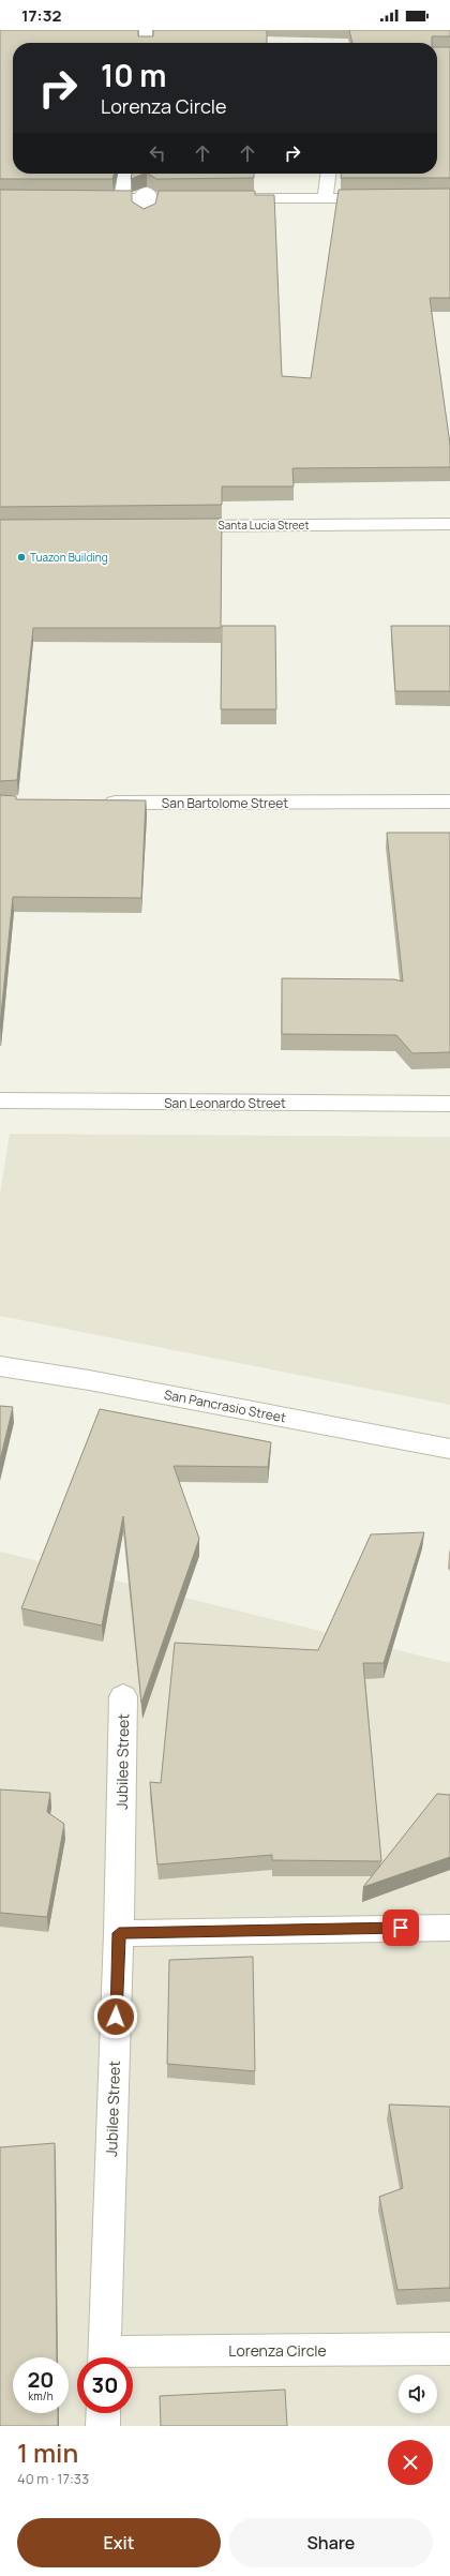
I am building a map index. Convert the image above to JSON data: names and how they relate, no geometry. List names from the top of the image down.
{
  "streets": {
    "street": [
      "Santa Lucia Street",
      "San Bartolome Street",
      "San Leonardo Street",
      "San Pancrasio Street",
      "Jubilee Street",
      "Lorenza Circle"
    ]
  },
  "places": ["Tuazon Building"],
  "page": {
    "status": "17:32",
    "turn": ["10 m", "Lorenza Circle"],
    "speed": "20 km/h",
    "limit": "30",
    "heading": ["1 min", "40 m · 17:33"],
    "buttons": ["Exit", "Share"]
  }
}
